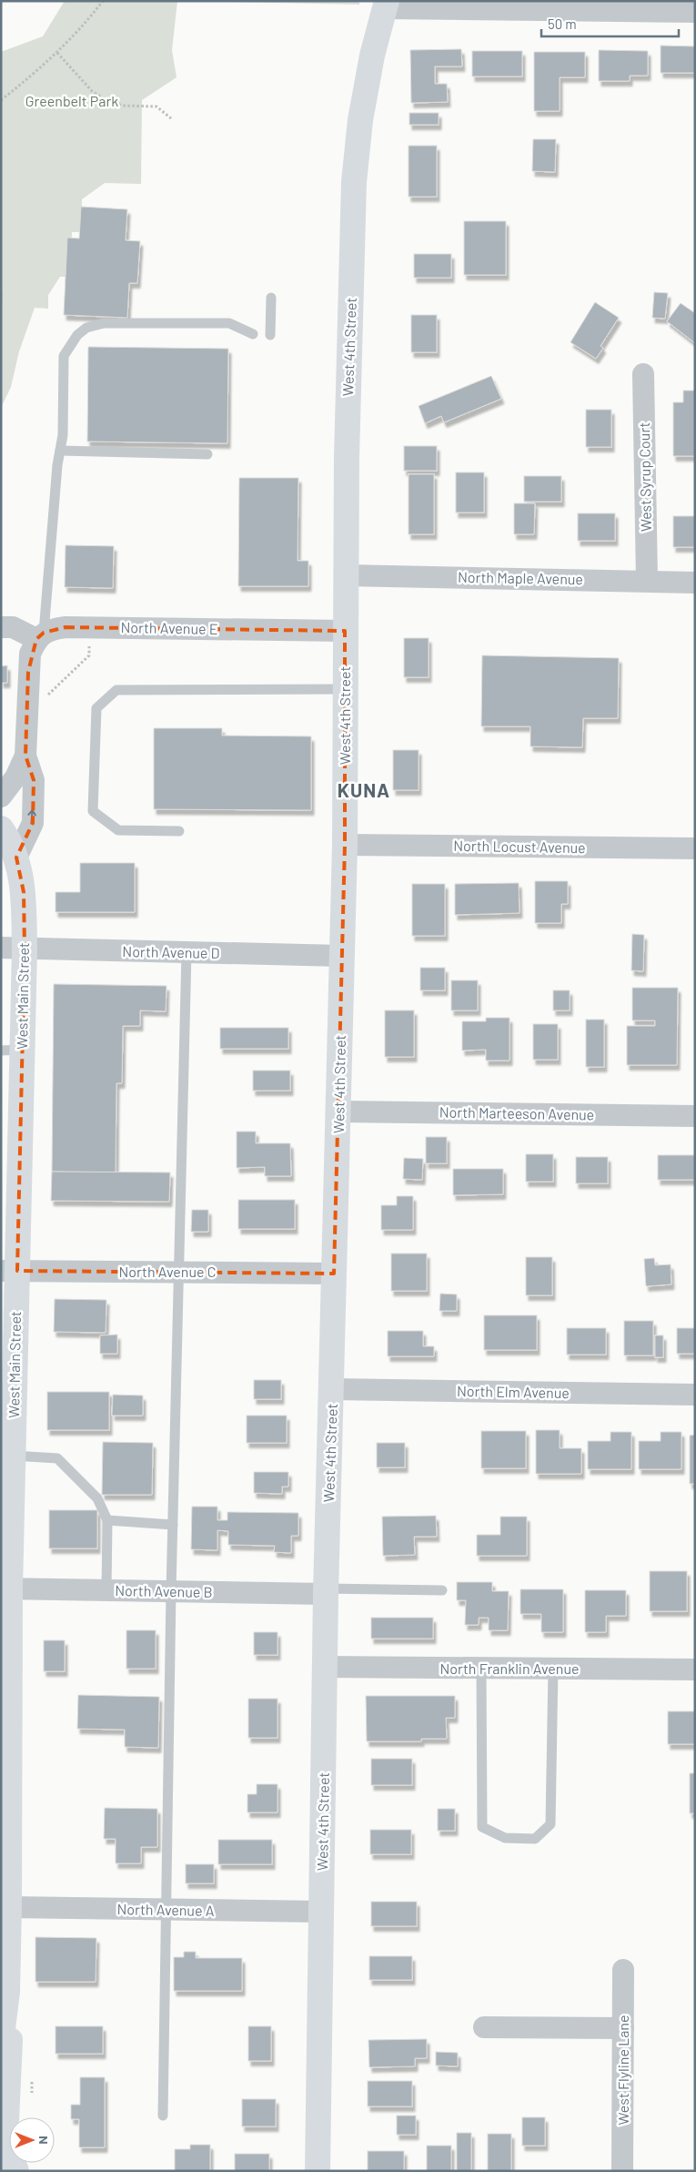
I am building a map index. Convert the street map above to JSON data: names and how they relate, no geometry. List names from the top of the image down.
{
  "streets": {
    "main road": ["West 4th Street", "West Main Street"],
    "street": [
      "West Syrup Court",
      "North Maple Avenue",
      "North Avenue E",
      "North Locust Avenue",
      "North Avenue D",
      "North Marteeson Avenue",
      "North Avenue C",
      "North Elm Avenue",
      "North Avenue B",
      "North Franklin Avenue",
      "North Avenue A",
      "West Flyline Lane"
    ]
  },
  "crossings": [
    ["West 4th Street", "North Maple Avenue"],
    ["West 4th Street", "North Avenue E"],
    ["West 4th Street", "North Locust Avenue"],
    ["West 4th Street", "North Avenue D"],
    ["West 4th Street", "North Marteeson Avenue"],
    ["West 4th Street", "North Avenue C"],
    ["West 4th Street", "North Elm Avenue"],
    ["West 4th Street", "North Avenue B"],
    ["West 4th Street", "North Franklin Avenue"],
    ["West 4th Street", "North Avenue A"],
    ["West Syrup Court", "North Maple Avenue"],
    ["North Avenue D", "West Main Street"],
    ["West Main Street", "North Avenue C"],
    ["West Main Street", "North Avenue B"],
    ["West Main Street", "North Avenue A"]
  ],
  "districts": ["KUNA"],
  "parks": ["Greenbelt Park"],
  "scale_bar": "50 m",
  "north": "right"
}
